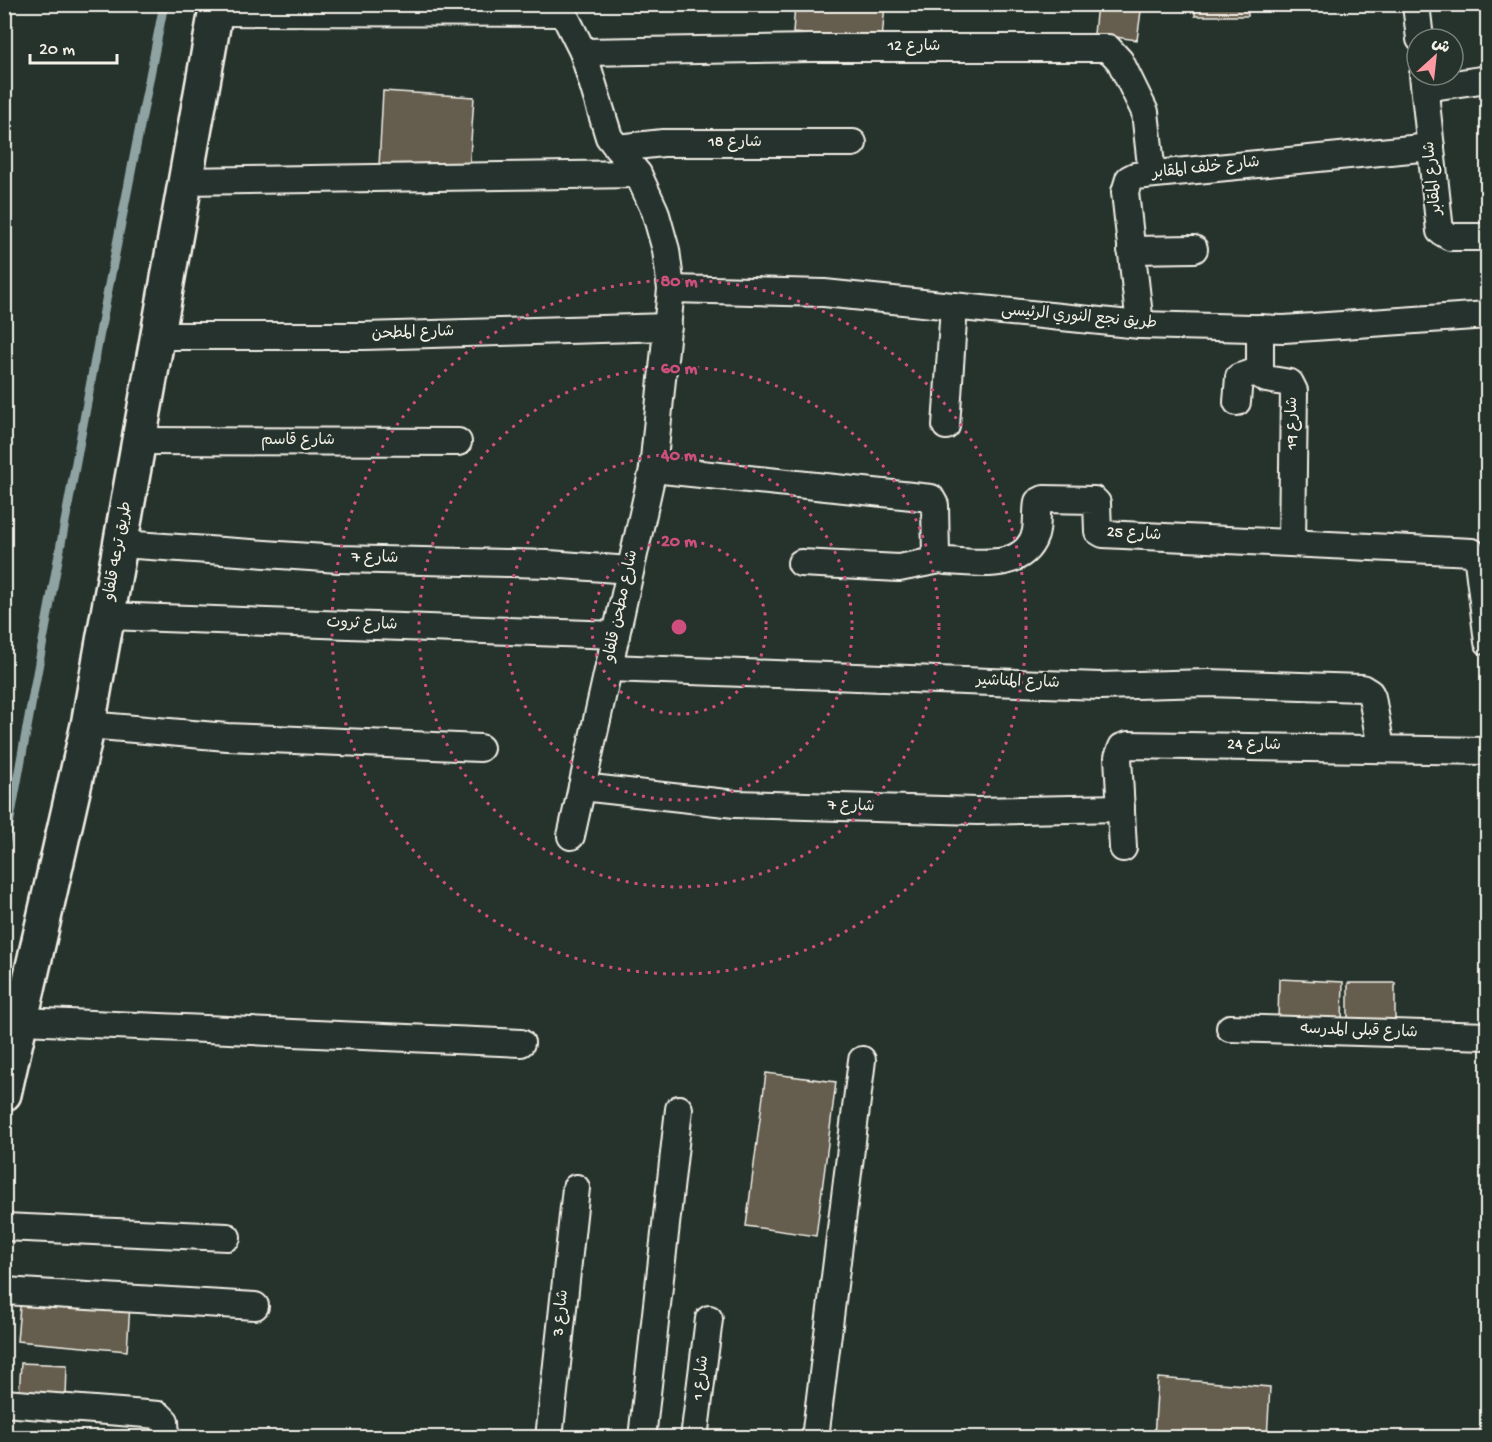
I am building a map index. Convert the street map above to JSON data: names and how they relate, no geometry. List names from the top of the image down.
{
  "streets": {
    "street": [
      "شارع 12",
      "شارع 18",
      "شارع خلف المقابر",
      "شارع المقابر",
      "طريق نجع النوري الرئيسى",
      "شارع المطحن",
      "شارع 19",
      "شارع قاسم",
      "شارع 25",
      "طريق ترعه قلفاو",
      "شارع 7",
      "شارع مطحن قلفاو",
      "شارع ثروت",
      "شارع المناشير",
      "شارع 24",
      "شارع قبلى المدرسه",
      "شارع 3",
      "شارع 1"
    ]
  },
  "crossings": [
    ["شارع 12", "شارع خلف المقابر"],
    ["شارع 12", "شارع مطحن قلفاو"],
    ["شارع 18", "شارع مطحن قلفاو"],
    ["شارع خلف المقابر", "شارع المقابر"],
    ["شارع خلف المقابر", "طريق نجع النوري الرئيسى"],
    ["طريق نجع النوري الرئيسى", "شارع مطحن قلفاو"],
    ["شارع المطحن", "طريق ترعه قلفاو"],
    ["شارع المطحن", "شارع مطحن قلفاو"],
    ["شارع 19", "شارع 25"],
    ["شارع قاسم", "طريق ترعه قلفاو"],
    ["طريق ترعه قلفاو", "شارع 7"],
    ["طريق ترعه قلفاو", "شارع ثروت"],
    ["شارع 7", "شارع مطحن قلفاو"],
    ["شارع 7", "شارع 24"],
    ["شارع مطحن قلفاو", "شارع ثروت"],
    ["شارع مطحن قلفاو", "شارع المناشير"],
    ["شارع المناشير", "شارع 24"]
  ],
  "scale_bar": "20 m",
  "north": "top right",
  "rings": [
    "80 m",
    "60 m",
    "40 m",
    "20 m"
  ]
}
